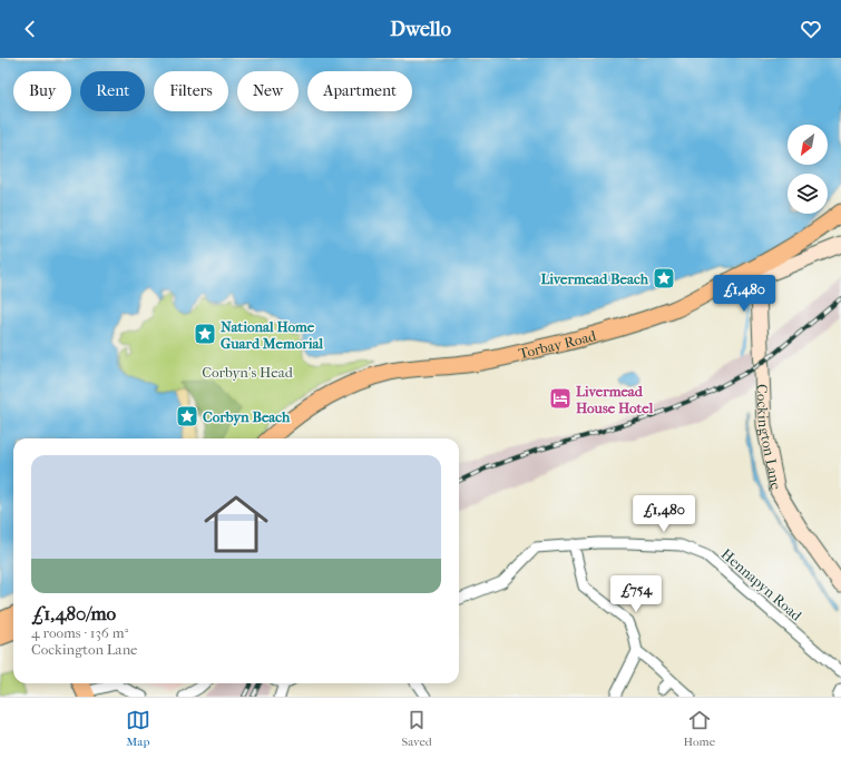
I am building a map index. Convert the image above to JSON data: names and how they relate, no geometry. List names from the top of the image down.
{
  "streets": {
    "main road": ["Torbay Road"],
    "street": ["Cockington Lane", "Hennapyn Road"]
  },
  "crossings": [
    ["Torbay Road", "Cockington Lane"]
  ],
  "parks": ["Corbyn's Head"],
  "places": {
    "place": ["Livermead Beach", "National Home Guard Memorial", "Corbyn Beach"],
    "hotel": ["Livermead House Hotel"]
  },
  "north": "bottom left",
  "page": {
    "header": "Dwello",
    "chip": [
      "Buy",
      "Rent",
      "Filters",
      "New",
      "Apartment"
    ],
    "price": ["£1,480", "£1,480", "£754"],
    "list": [
      {
        "name": "£1,480/mo",
        "note": "4 rooms · 136 m² · Cockington Lane"
      }
    ],
    "tabs": ["Map", "Saved", "Home"]
  }
}
